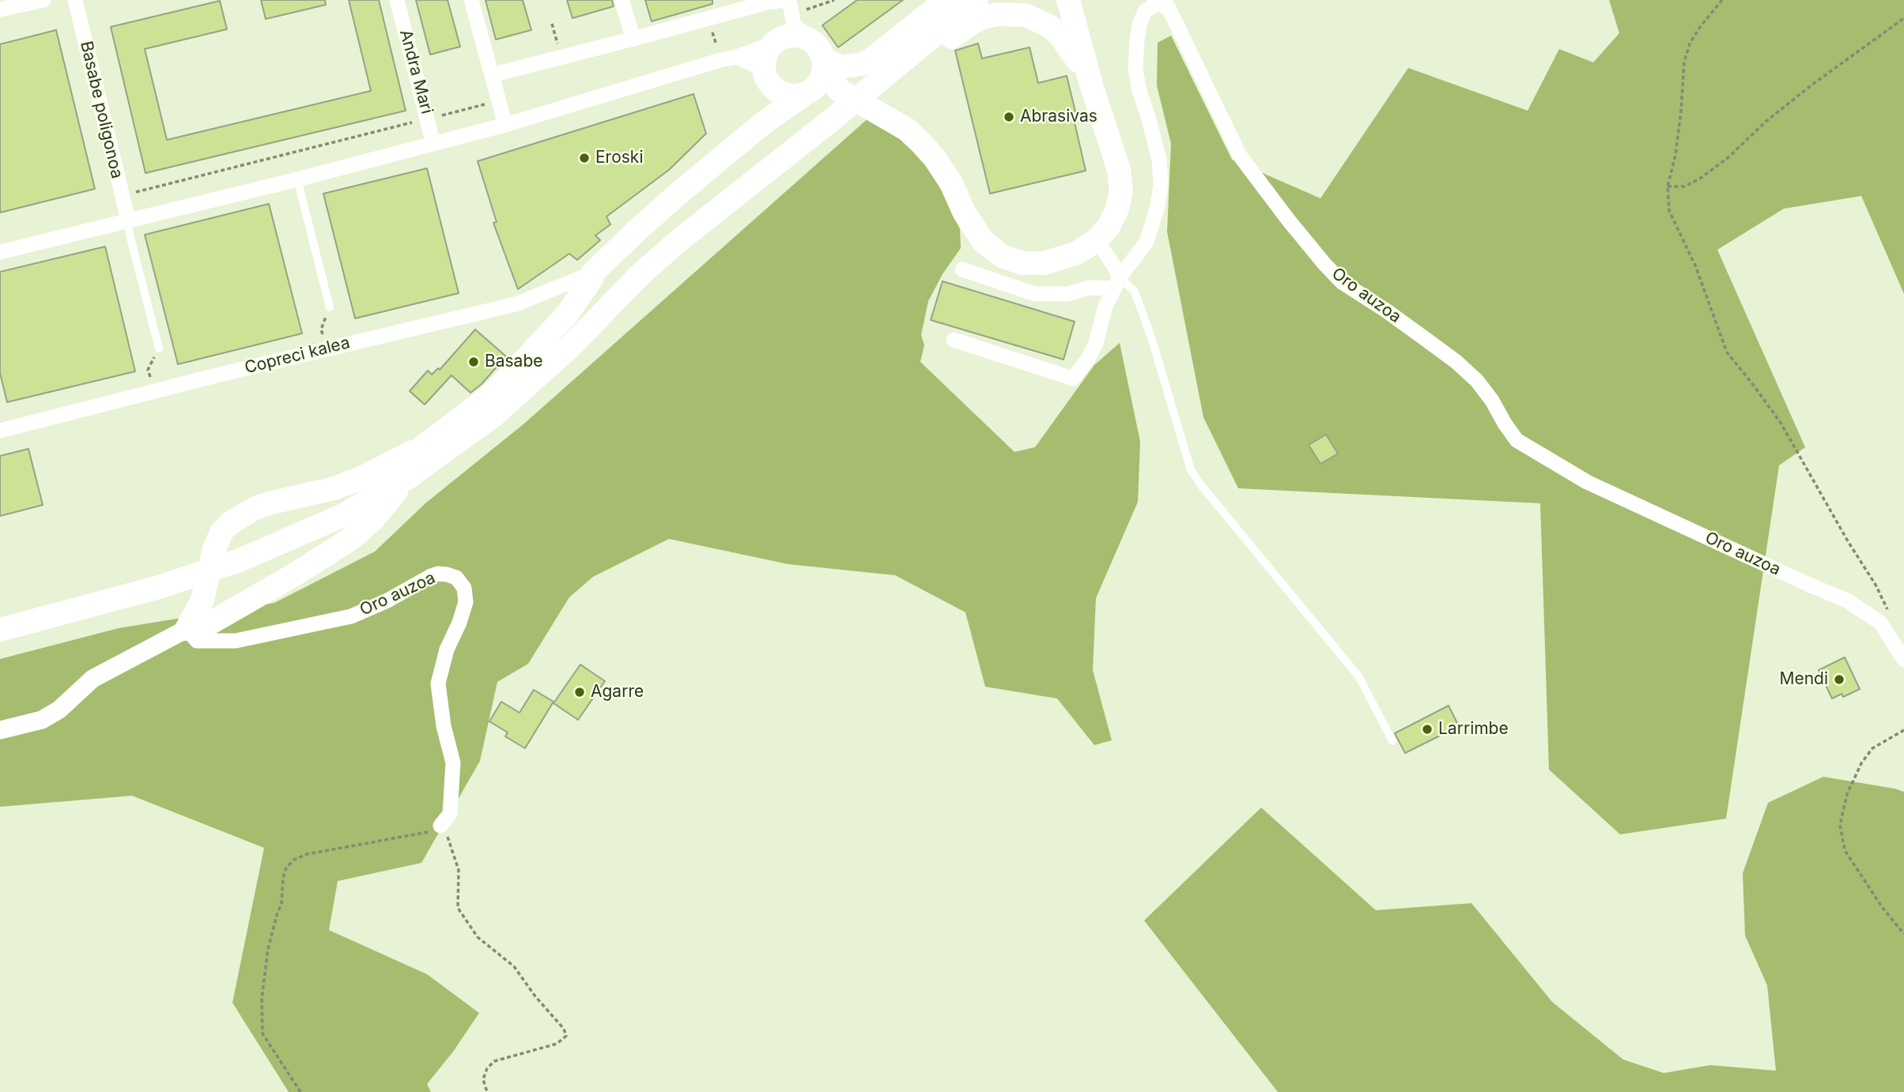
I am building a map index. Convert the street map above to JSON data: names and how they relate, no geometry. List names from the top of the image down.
{
  "streets": {
    "street": [
      "Andra Mari",
      "Basabe poligonoa",
      "Oro auzoa",
      "Copreci kalea"
    ]
  },
  "places": [
    "Abrasivas",
    "Eroski",
    "Basabe",
    "Mendi",
    "Agarre",
    "Larrimbe"
  ]
}
